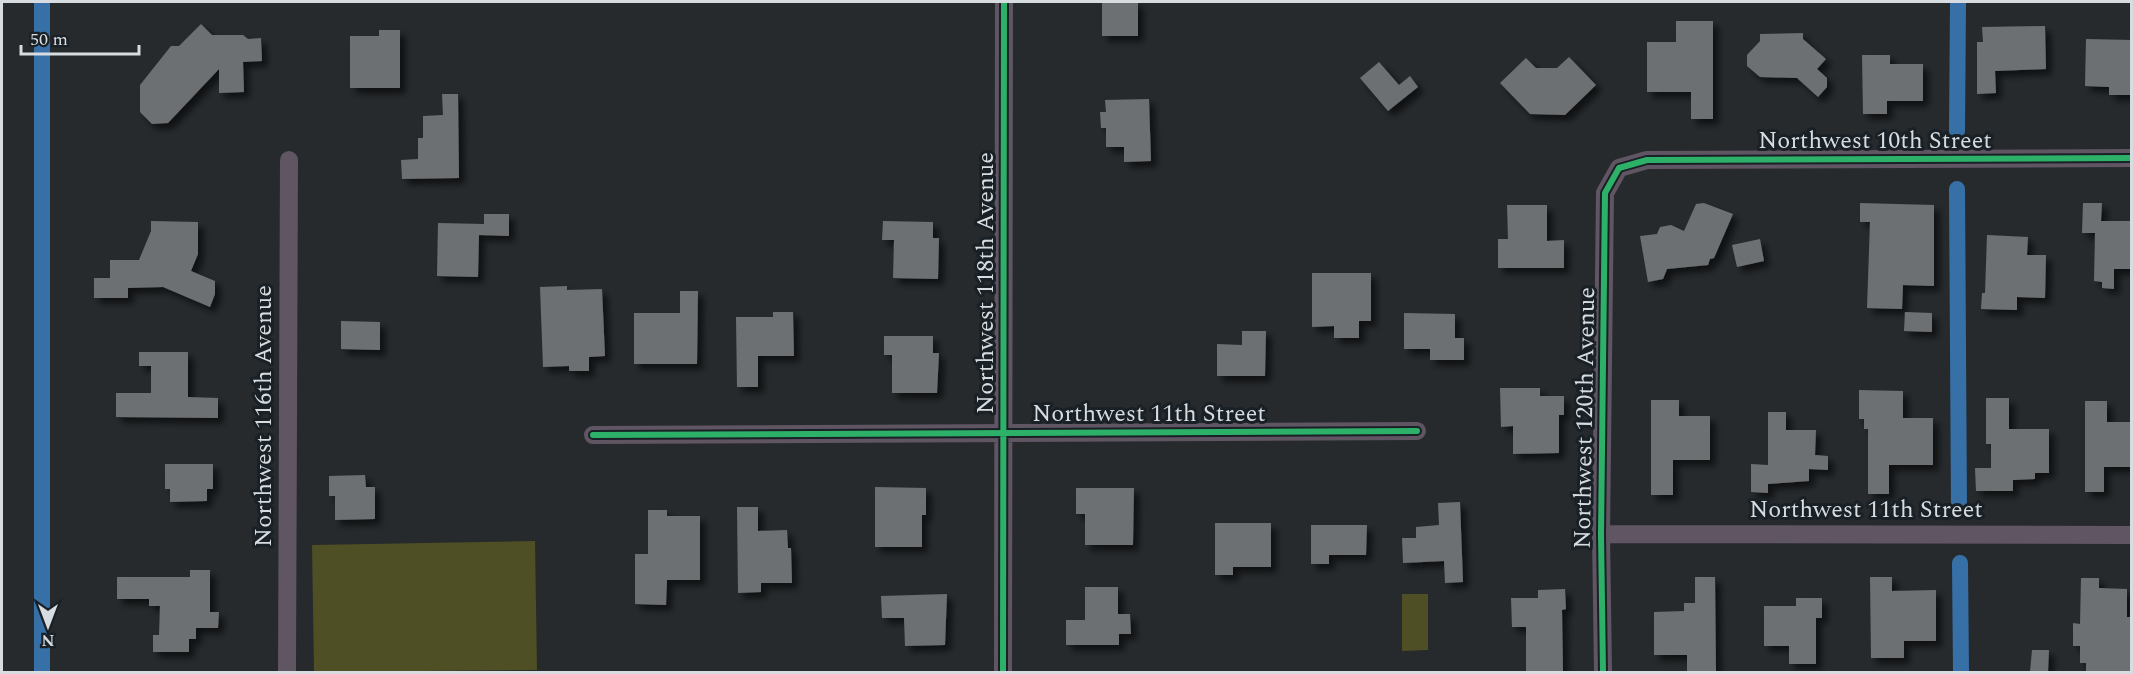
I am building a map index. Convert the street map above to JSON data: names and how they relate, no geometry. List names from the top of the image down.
{
  "streets": {
    "street": [
      "Northwest 10th Street",
      "Northwest 118th Avenue",
      "Northwest 11th Street",
      "Northwest 116th Avenue",
      "Northwest 120th Avenue"
    ]
  },
  "crossings": [
    ["Northwest 10th Street", "Northwest 120th Avenue"],
    ["Northwest 118th Avenue", "Northwest 11th Street"],
    ["Northwest 11th Street", "Northwest 120th Avenue"]
  ],
  "scale_bar": "50 m",
  "north": "bottom"
}
